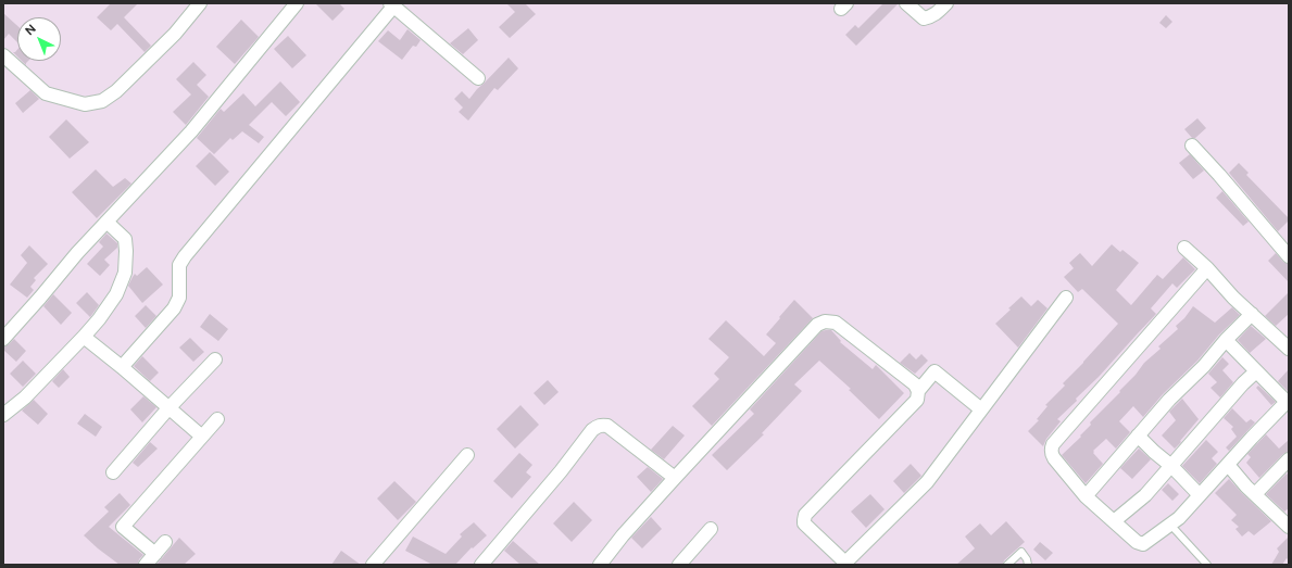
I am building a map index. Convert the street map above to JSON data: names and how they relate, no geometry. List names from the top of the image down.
{
  "north": "top left"
}
